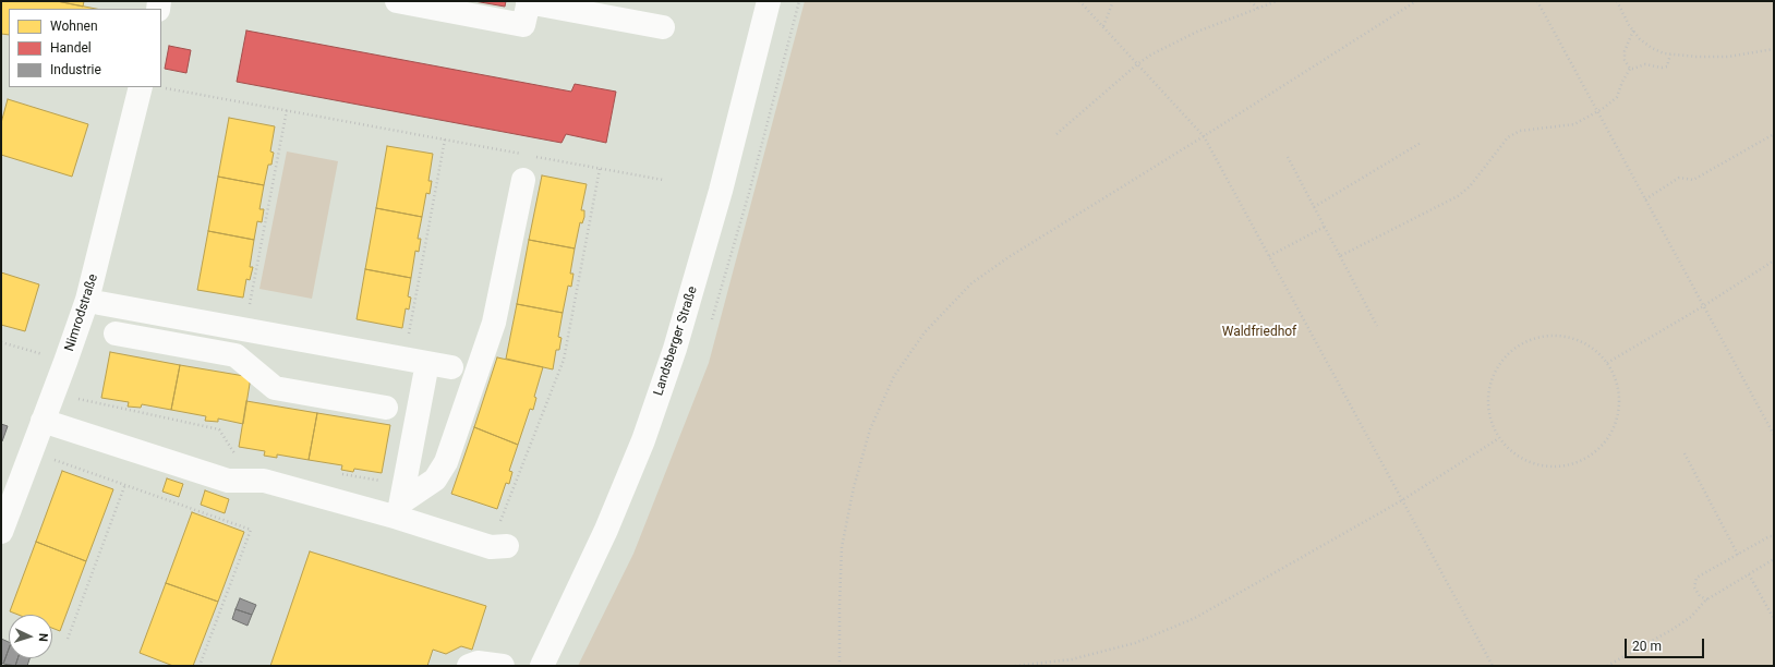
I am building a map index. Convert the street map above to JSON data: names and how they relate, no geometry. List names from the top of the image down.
{
  "streets": {
    "street": ["Nimrodstraße", "Landsberger Straße"]
  },
  "parks": ["Waldfriedhof"],
  "legend": ["Wohnen", "Handel", "Industrie"],
  "scale_bar": "20 m",
  "north": "right"
}
